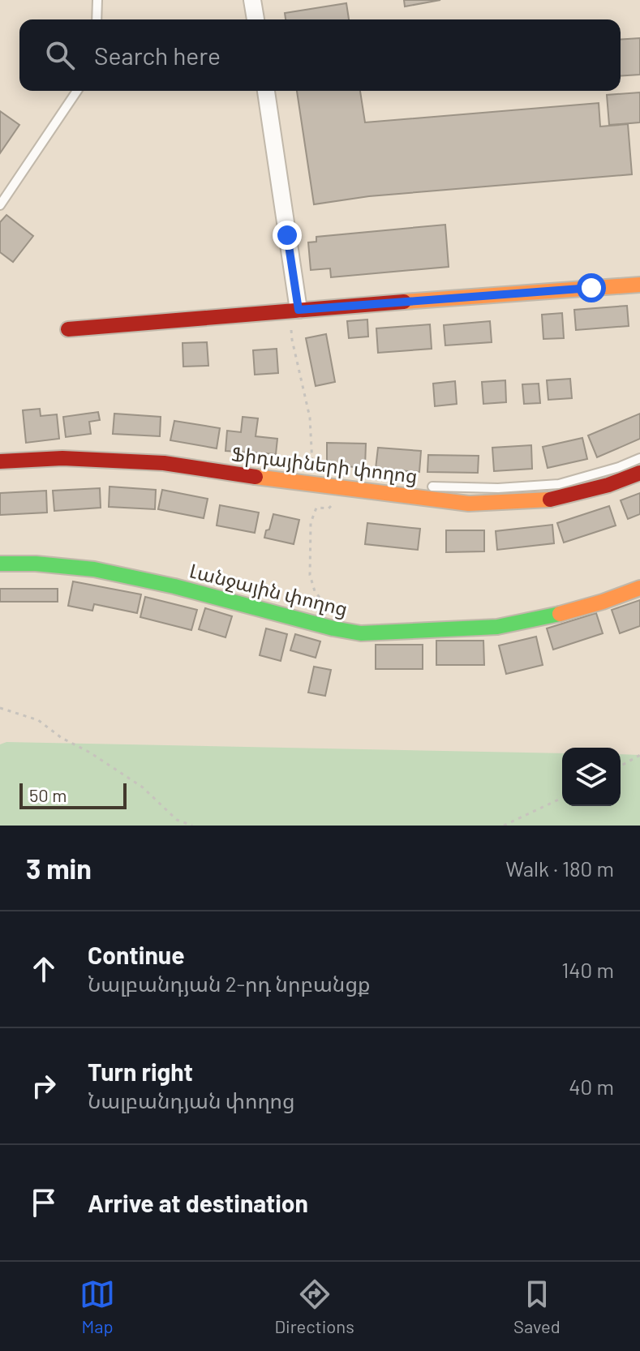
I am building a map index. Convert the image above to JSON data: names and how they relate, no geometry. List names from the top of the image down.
{
  "streets": {
    "street": ["Ֆիդայիների փողոց", "Լանջային փողոց"]
  },
  "scale_bar": "50 m",
  "page": {
    "search": "Search here",
    "scale": "50 m",
    "heading": ["3 min", "Walk · 180 m"],
    "list": [
      ["Continue", "Նալբանդյան 2-րդ նրբանցք", "140 m"],
      ["Turn right", "Նալբանդյան փողոց", "40 m"],
      "Arrive at destination"
    ],
    "nav": ["Map", "Directions", "Saved"]
  }
}
